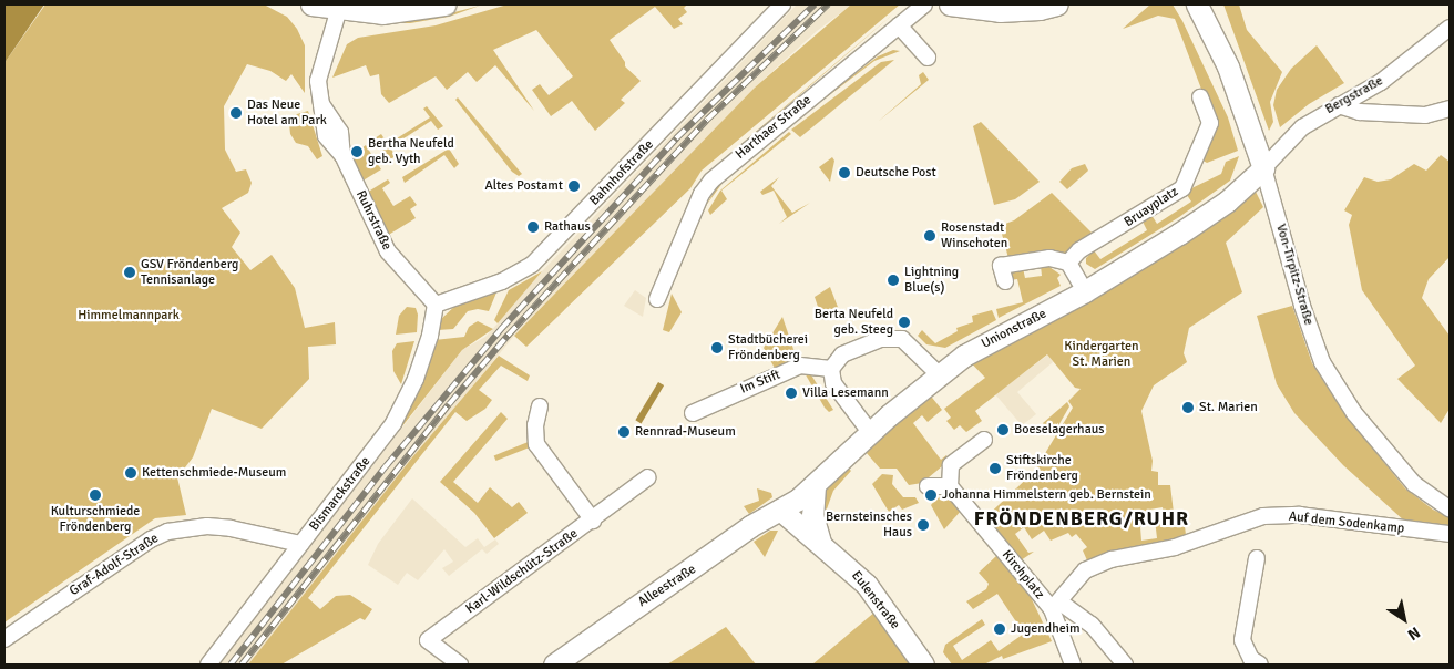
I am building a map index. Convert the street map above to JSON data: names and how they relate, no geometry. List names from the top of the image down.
{
  "streets": {
    "main road": [
      "Von-Tirpitz-Straße",
      "Unionstraße",
      "Alleestraße",
      "Eulenstraße"
    ],
    "street": [
      "Bergstraße",
      "Harthaer Straße",
      "Bahnhofstraße",
      "Bruayplatz",
      "Ruhrstraße",
      "Im Stift",
      "Bismarckstraße",
      "Auf dem Sodenkamp",
      "Graf-Adolf-Straße",
      "Karl-Wildschütz-Straße",
      "Kirchplatz"
    ]
  },
  "crossings": [
    ["Bergstraße", "Von-Tirpitz-Straße"],
    ["Bergstraße", "Unionstraße"],
    ["Bahnhofstraße", "Ruhrstraße"],
    ["Bahnhofstraße", "Bismarckstraße"],
    ["Ruhrstraße", "Bismarckstraße"],
    ["Von-Tirpitz-Straße", "Unionstraße"],
    ["Unionstraße", "Alleestraße"],
    ["Unionstraße", "Eulenstraße"],
    ["Bismarckstraße", "Graf-Adolf-Straße"],
    ["Auf dem Sodenkamp", "Kirchplatz"],
    ["Alleestraße", "Eulenstraße"]
  ],
  "districts": ["FRÖNDENBERG/RUHR"],
  "parks": ["Himmelmannpark", "Kindergarten St. Marien"],
  "places": [
    "Das Neue Hotel am Park",
    "Bertha Neufeld geb. Vyth",
    "Deutsche Post",
    "Altes Postamt",
    "Rathaus",
    "Rosenstadt Winschoten",
    "GSV Fröndenberg Tennisanlage",
    "Lightning Blue(s)",
    "Berta Neufeld geb. Steeg",
    "Stadtbücherei Fröndenberg",
    "Villa Lesemann",
    "St. Marien",
    "Boeselagerhaus",
    "Rennrad-Museum",
    "Stiftskirche Fröndenberg",
    "Kettenschmiede-Museum",
    "Kulturschmiede Fröndenberg",
    "Johanna Himmelstern geb. Bernstein",
    "Bernsteinsches Haus",
    "Jugendheim"
  ],
  "north": "bottom right"
}
